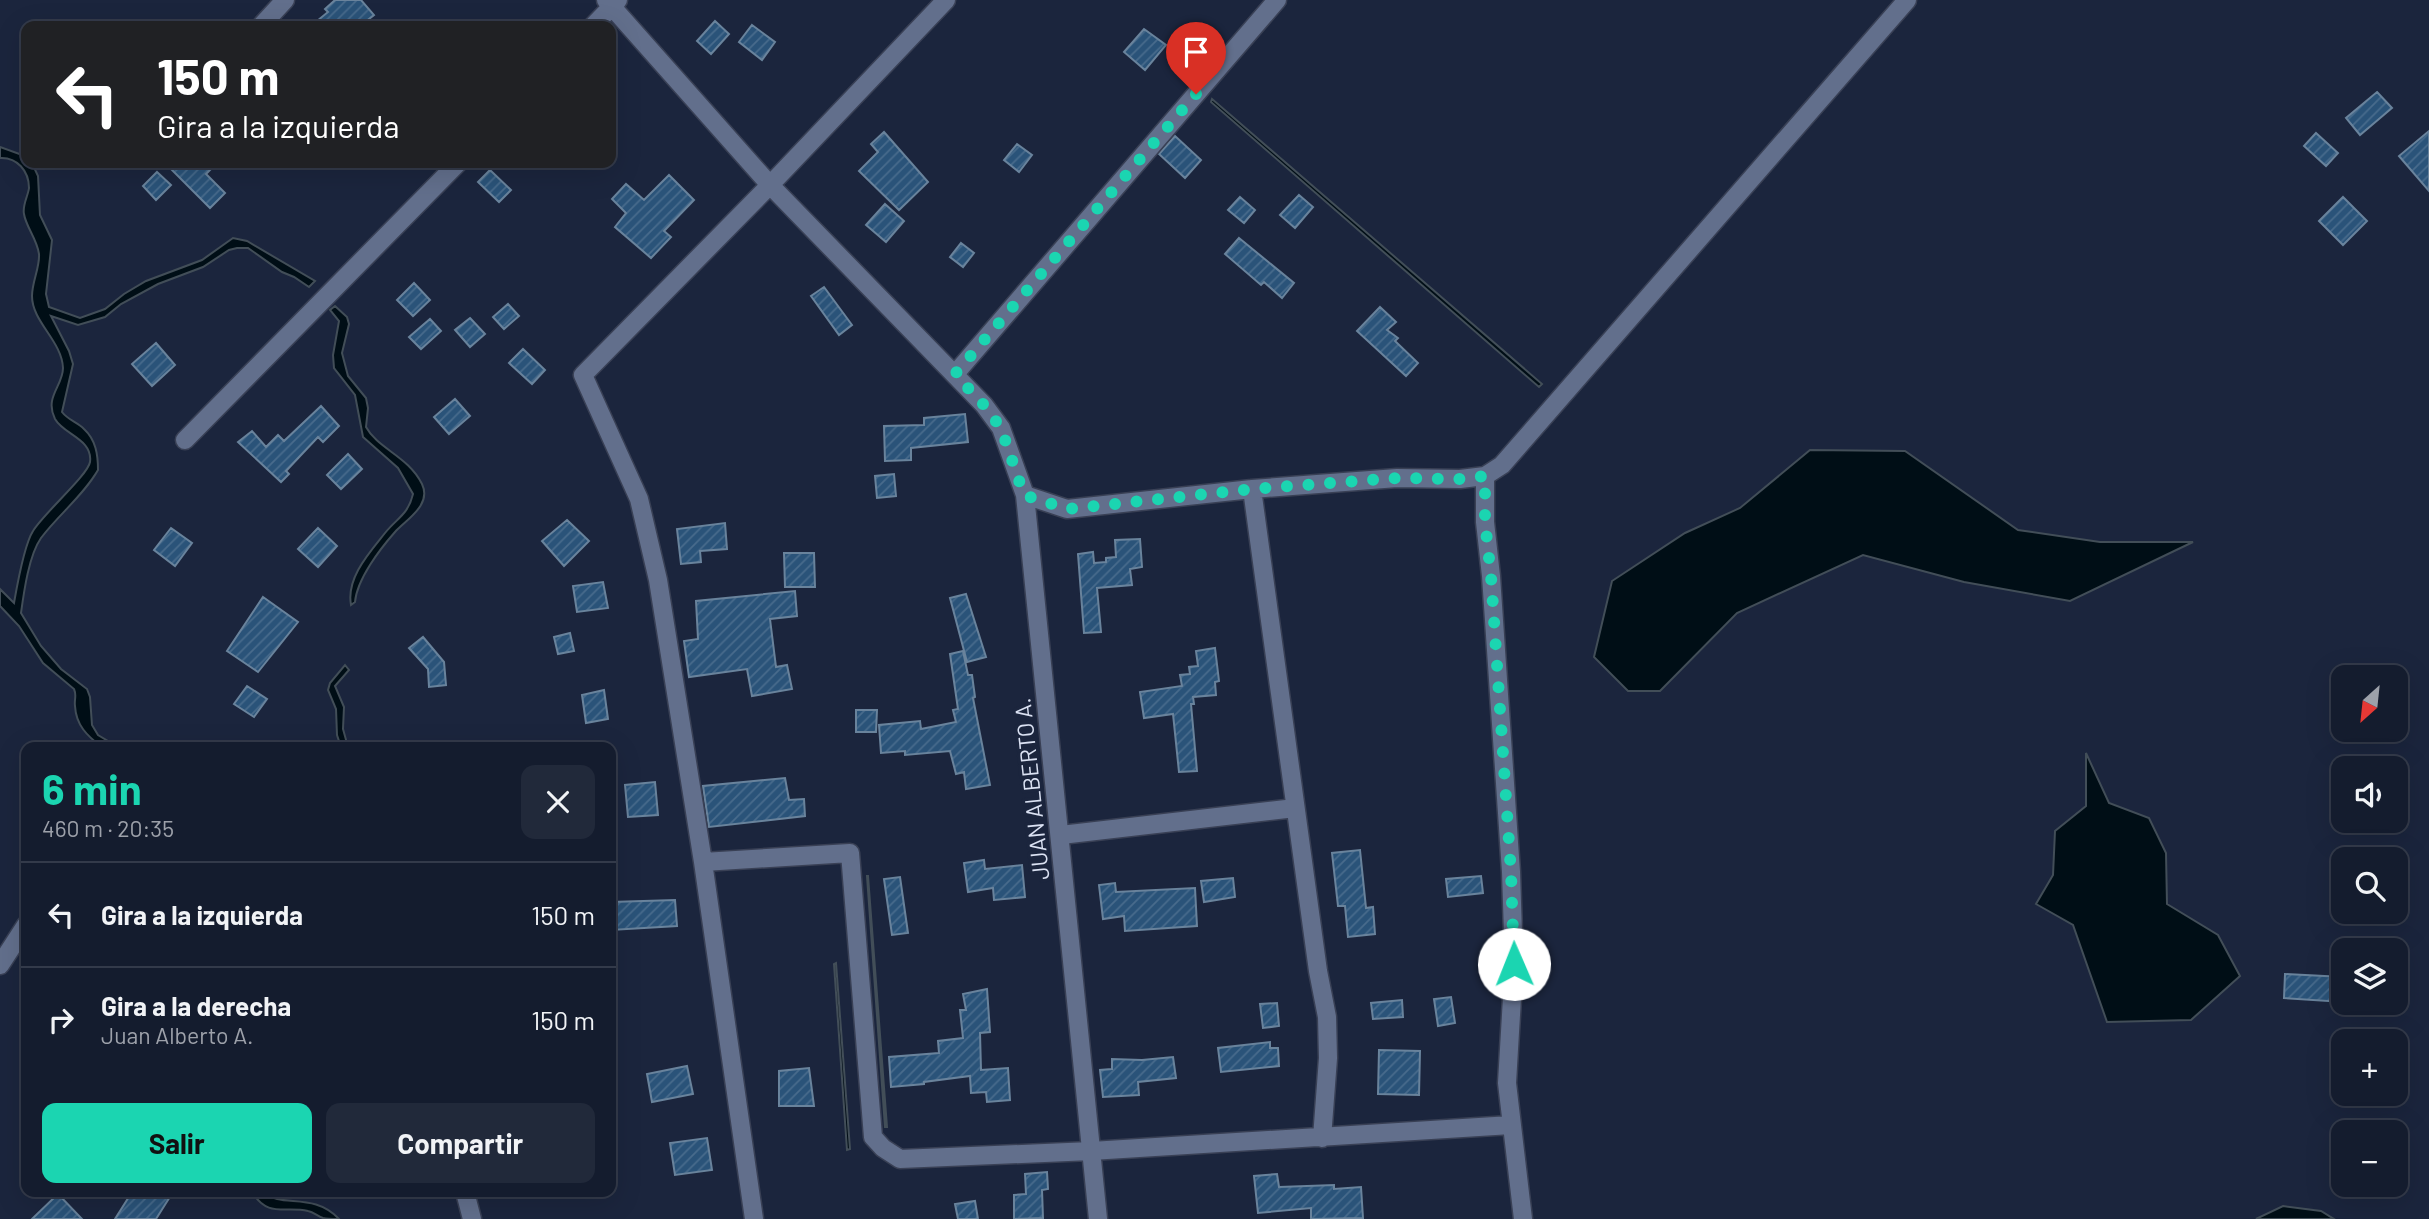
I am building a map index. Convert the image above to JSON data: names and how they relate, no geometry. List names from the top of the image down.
{
  "streets": {
    "street": ["JUAN ALBERTO A."]
  },
  "north": "bottom left",
  "page": {
    "turn": ["150 m", "Gira a la izquierda"],
    "map_buttons": ["+", "−"],
    "heading": ["6 min", "460 m · 20:35"],
    "list": [
      {
        "name": "Gira a la izquierda",
        "value": "150 m"
      },
      {
        "name": "Gira a la derecha",
        "note": "Juan Alberto A.",
        "value": "150 m"
      }
    ],
    "buttons": ["Salir", "Compartir"]
  }
}
